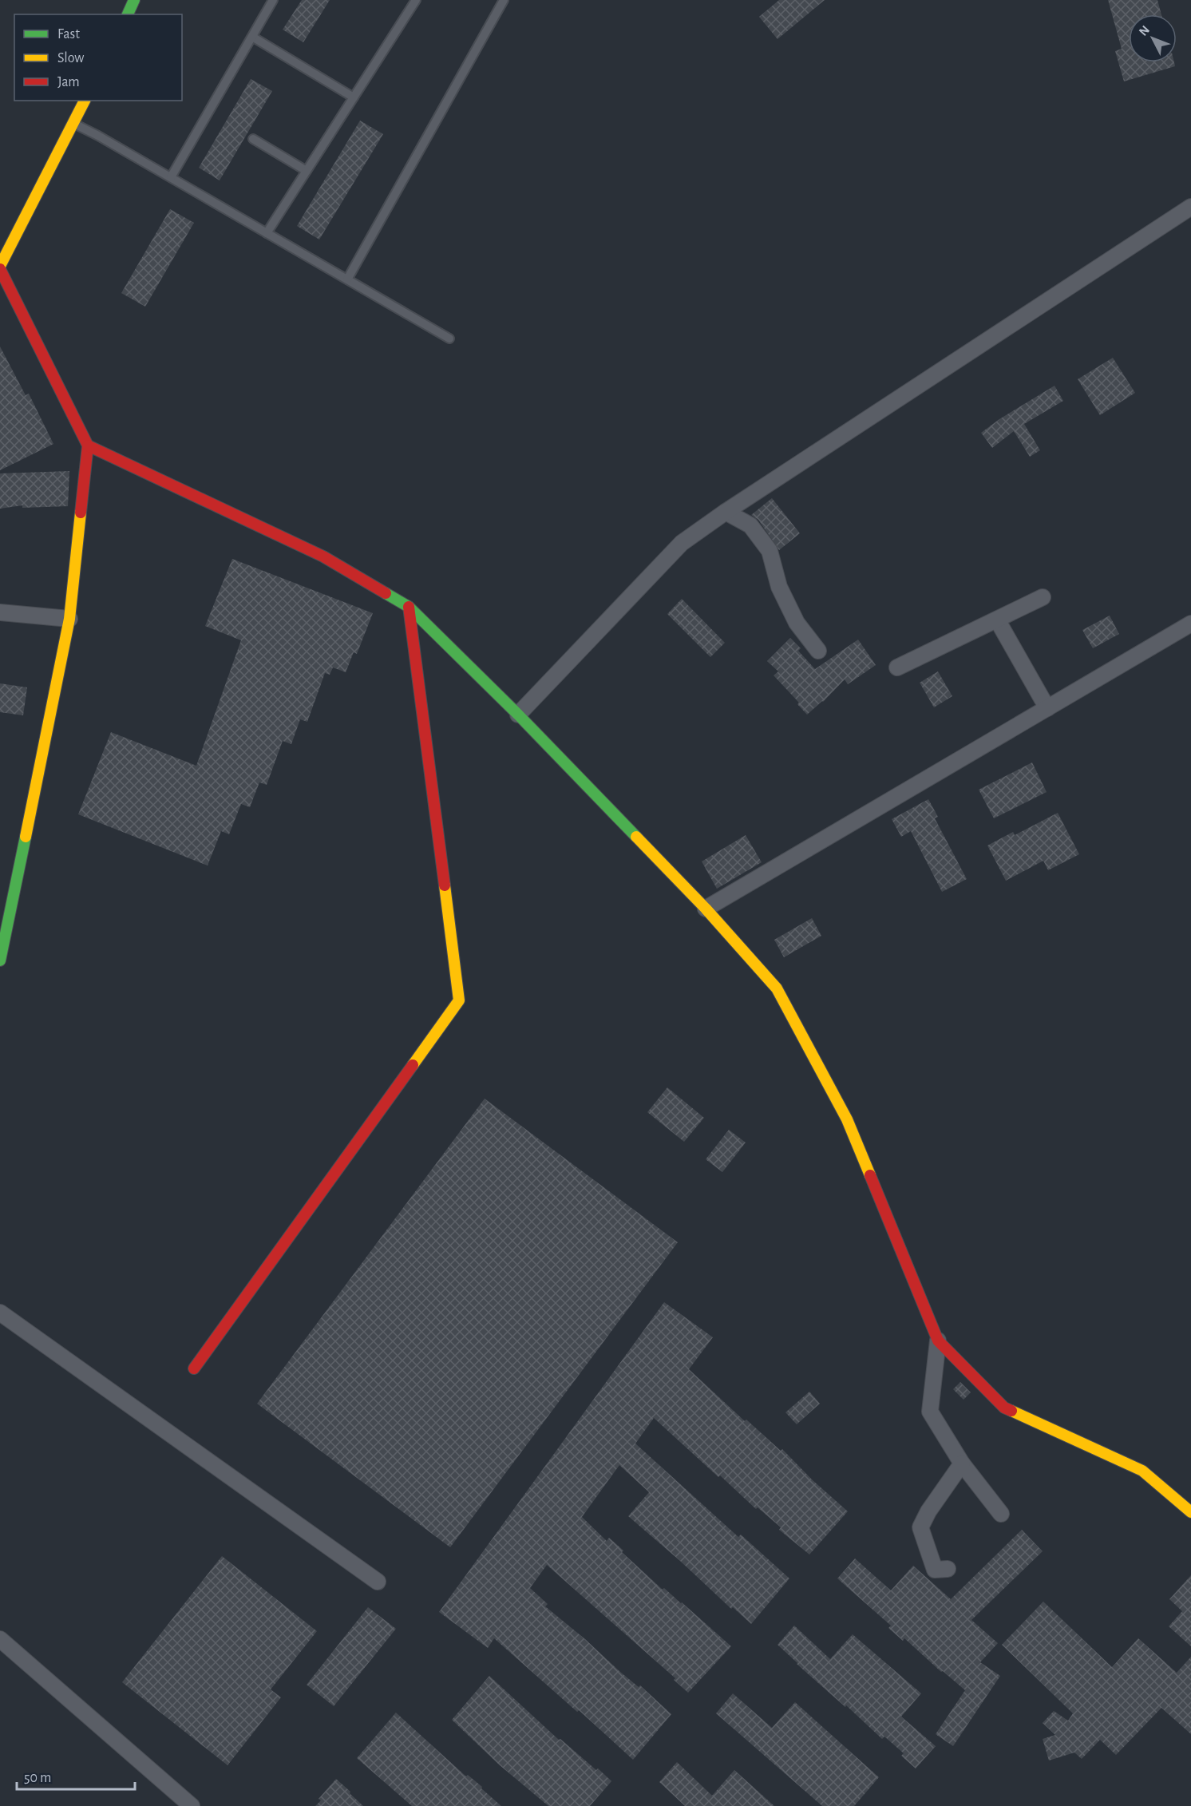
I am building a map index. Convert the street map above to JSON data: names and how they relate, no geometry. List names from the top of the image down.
{
  "legend": ["Fast", "Slow", "Jam"],
  "scale_bar": "50 m",
  "north": "top left"
}
